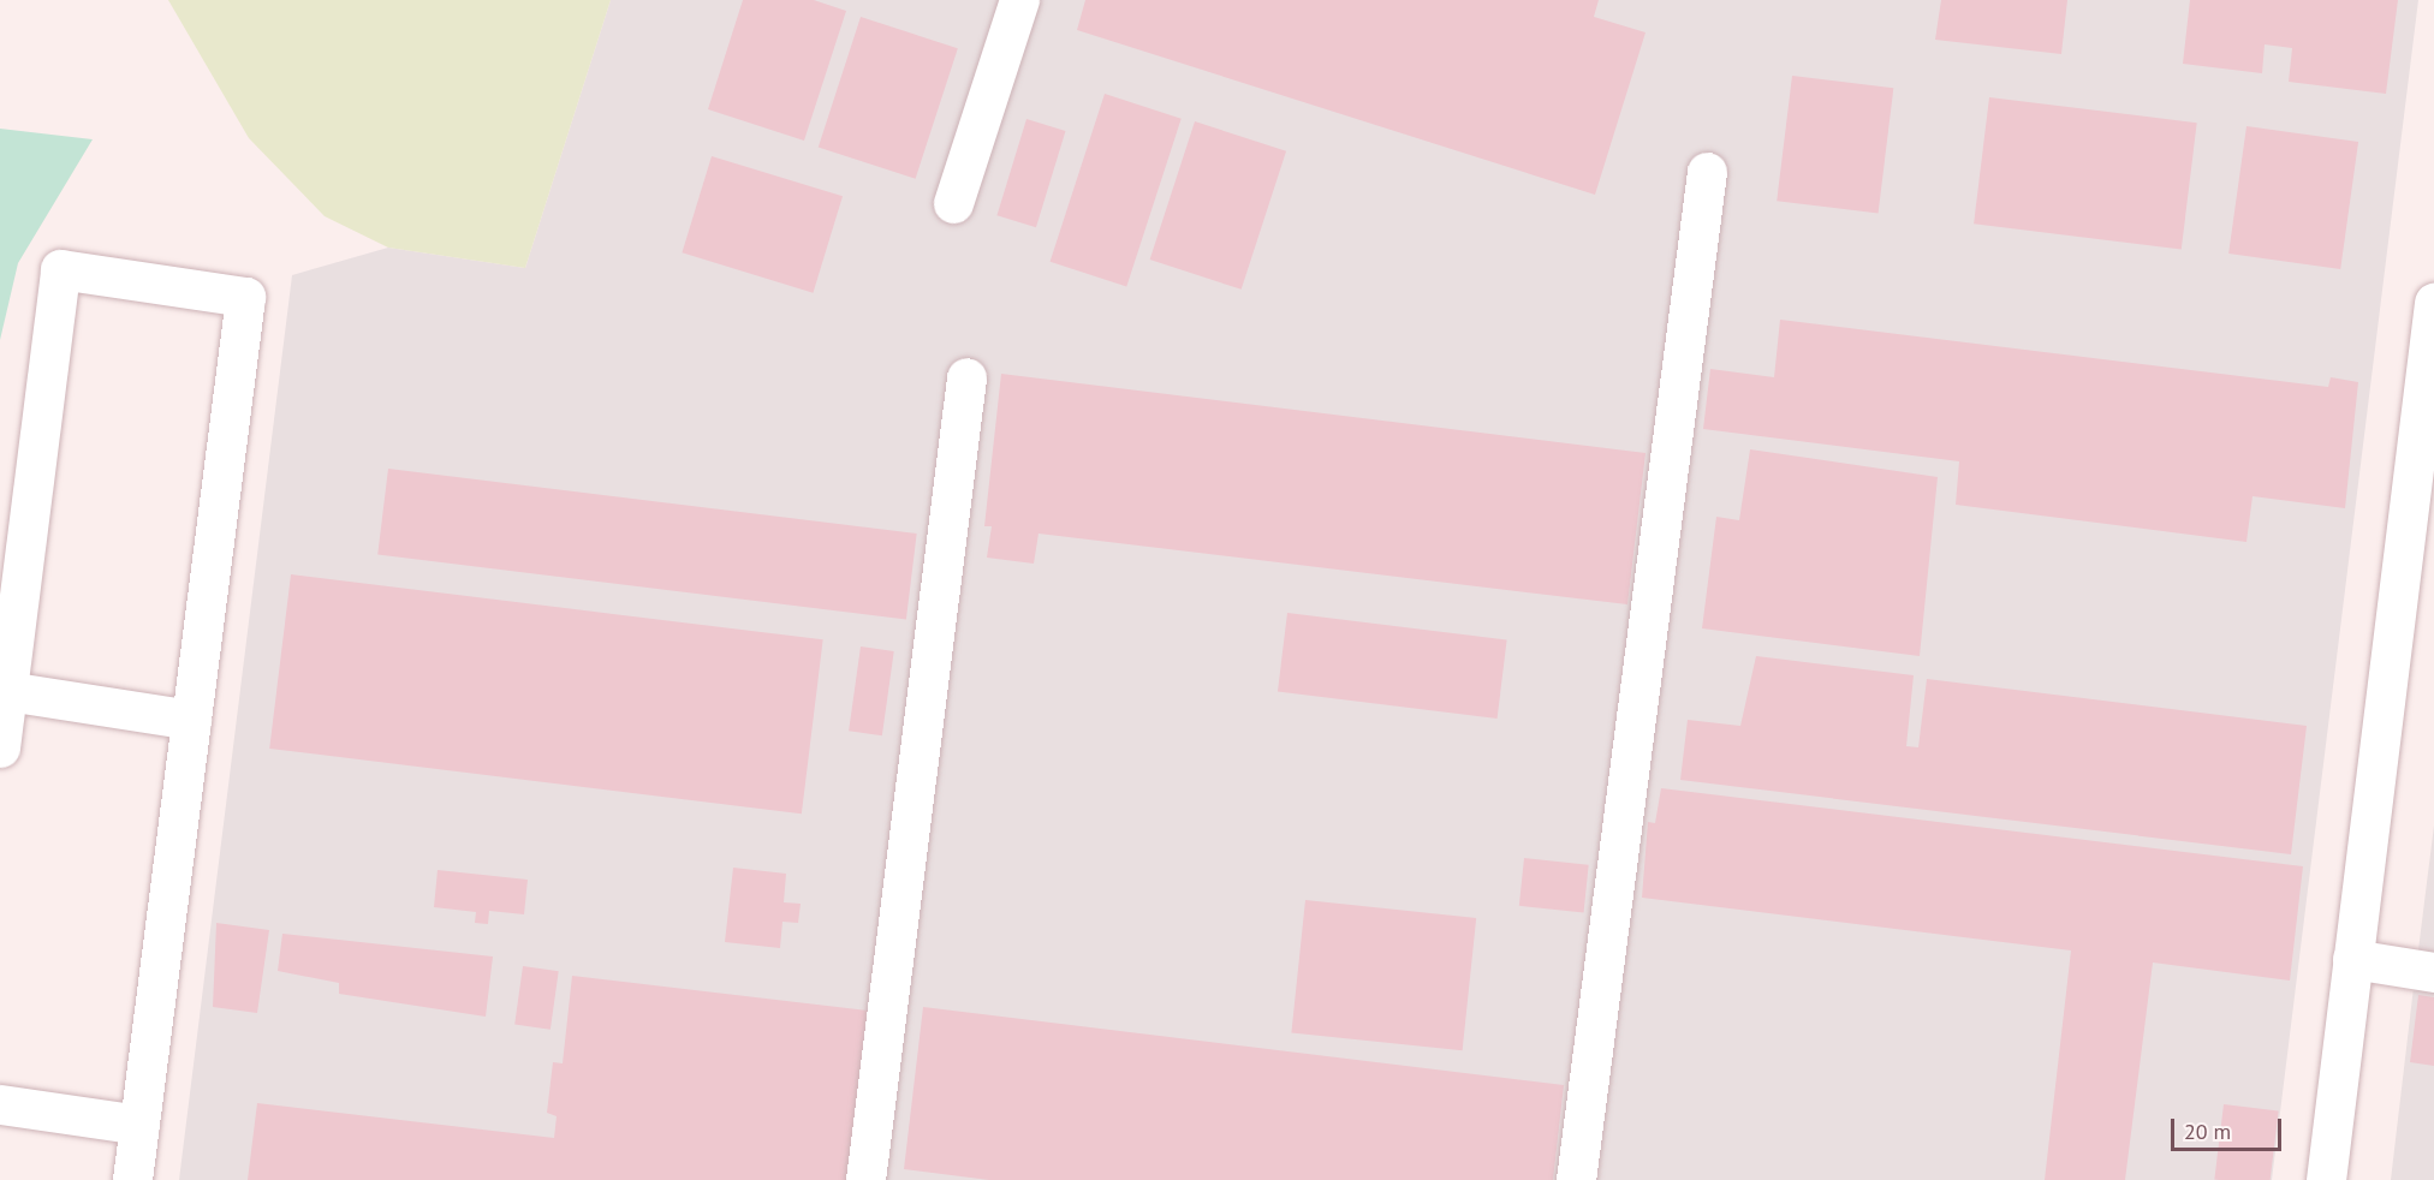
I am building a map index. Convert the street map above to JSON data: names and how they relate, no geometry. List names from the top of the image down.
{
  "scale_bar": "20 m"
}
